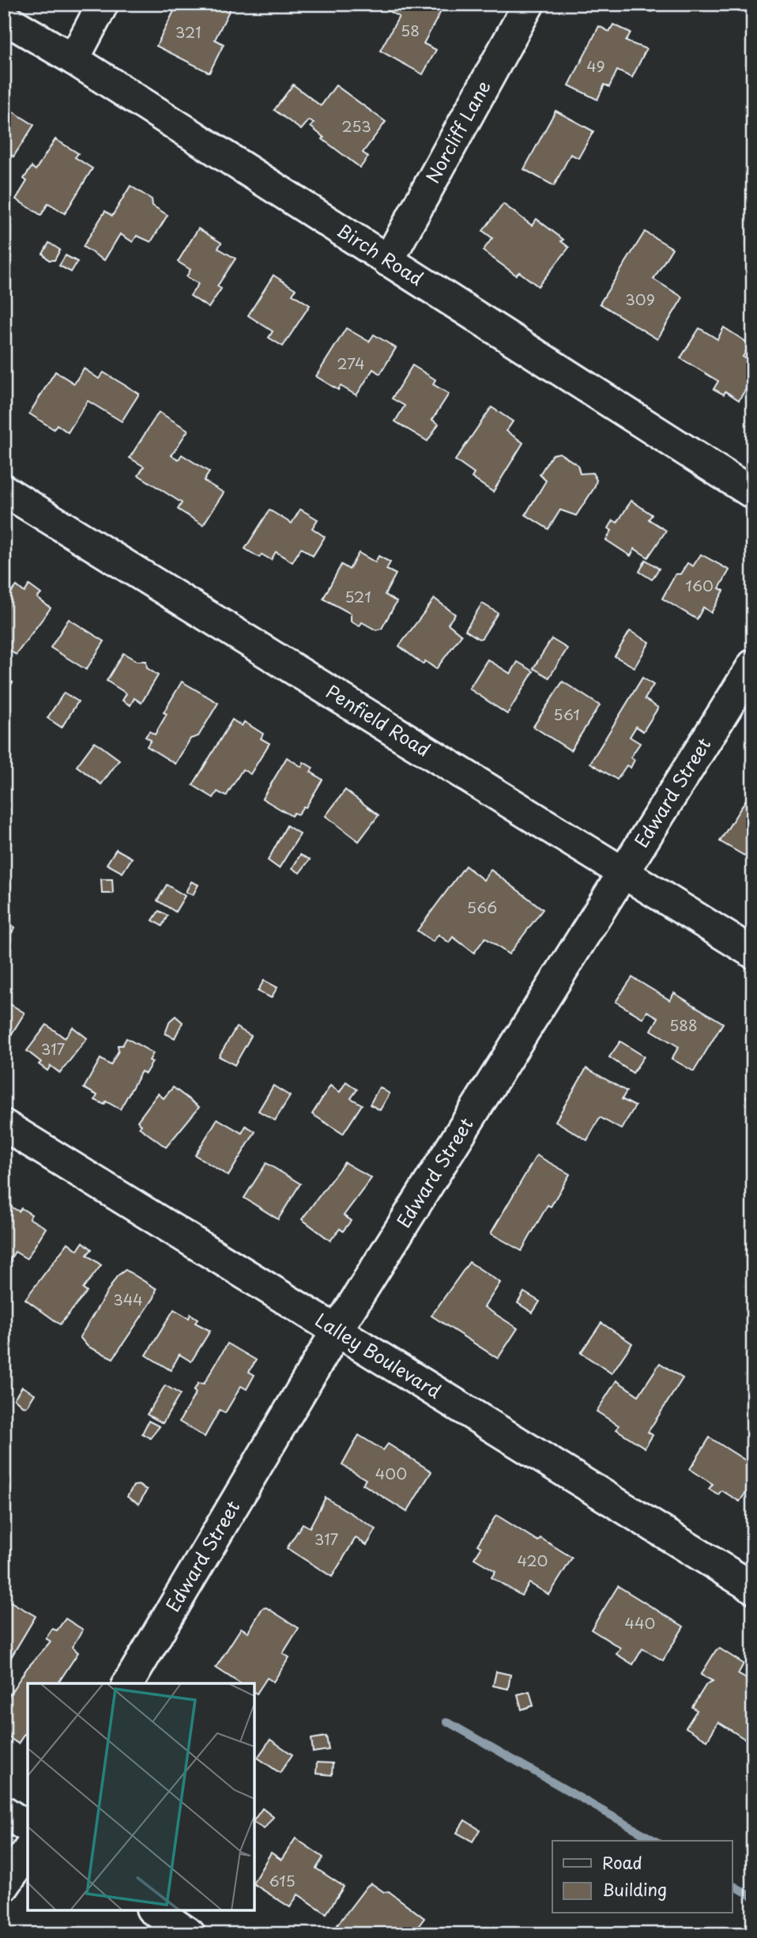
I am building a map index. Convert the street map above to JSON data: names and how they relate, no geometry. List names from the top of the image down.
{
  "streets": {
    "street": [
      "Norcliff Lane",
      "Birch Road",
      "Penfield Road",
      "Edward Street",
      "Lalley Boulevard"
    ]
  },
  "crossings": [
    ["Norcliff Lane", "Birch Road"],
    ["Penfield Road", "Edward Street"],
    ["Edward Street", "Lalley Boulevard"]
  ],
  "house_numbers": [
    "58",
    "321",
    "49",
    "253",
    "309",
    "274",
    "160",
    "521",
    "561",
    "566",
    "588",
    "317",
    "344",
    "400",
    "317",
    "420",
    "440",
    "615"
  ],
  "legend": ["Road", "Building"]
}
